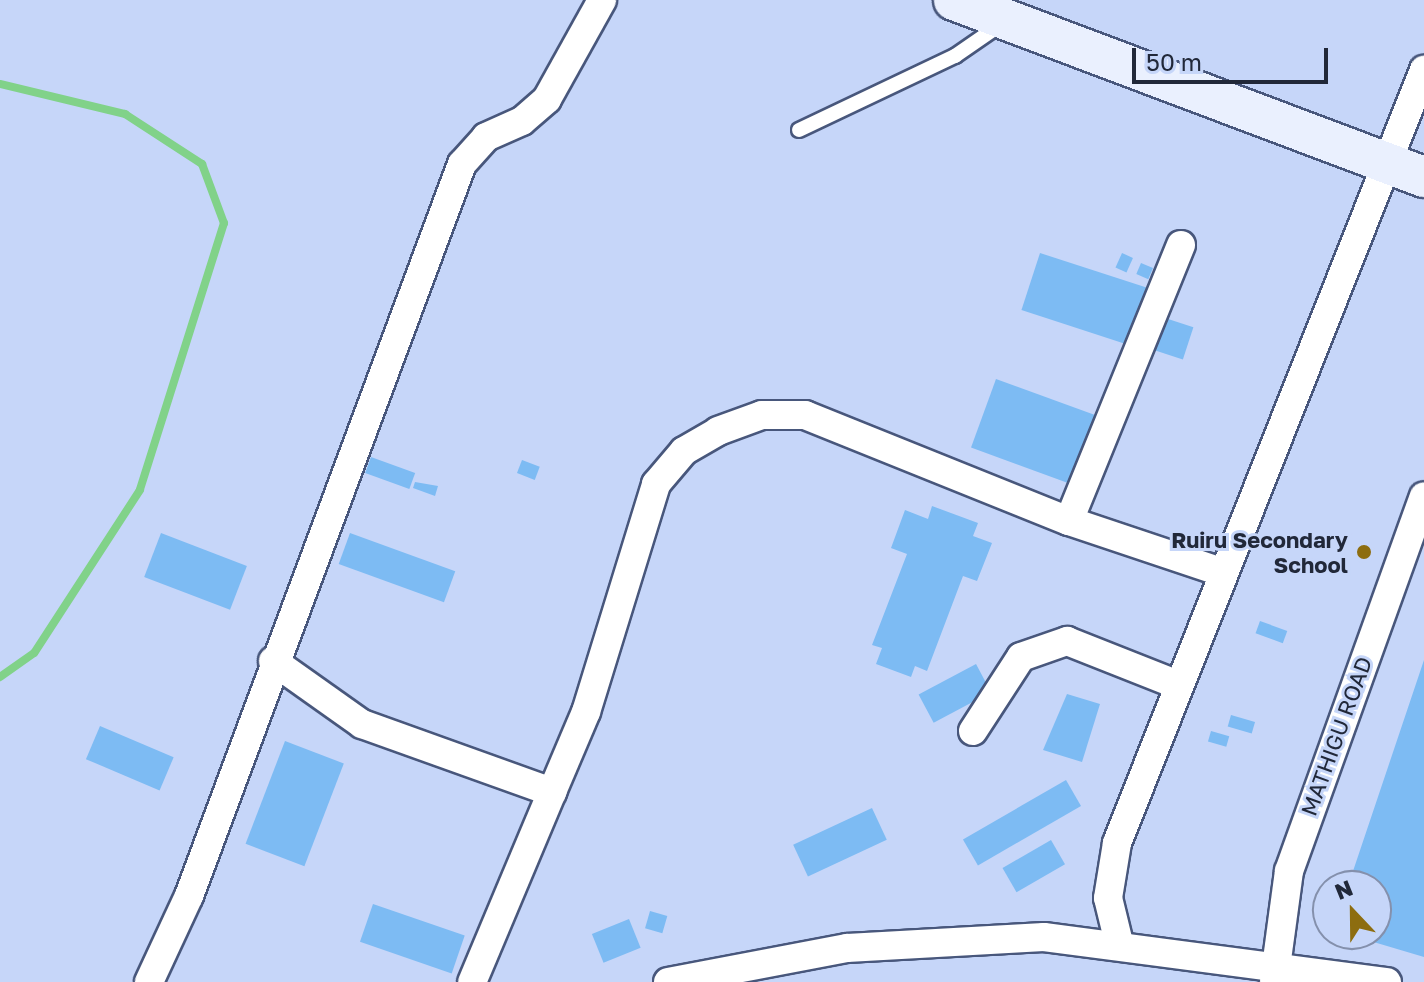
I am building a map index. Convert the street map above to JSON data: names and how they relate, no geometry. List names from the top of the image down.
{
  "streets": {
    "street": ["MATHIGU ROAD"]
  },
  "places": ["Ruiru Secondary School"],
  "scale_bar": "50 m",
  "north": "top"
}
